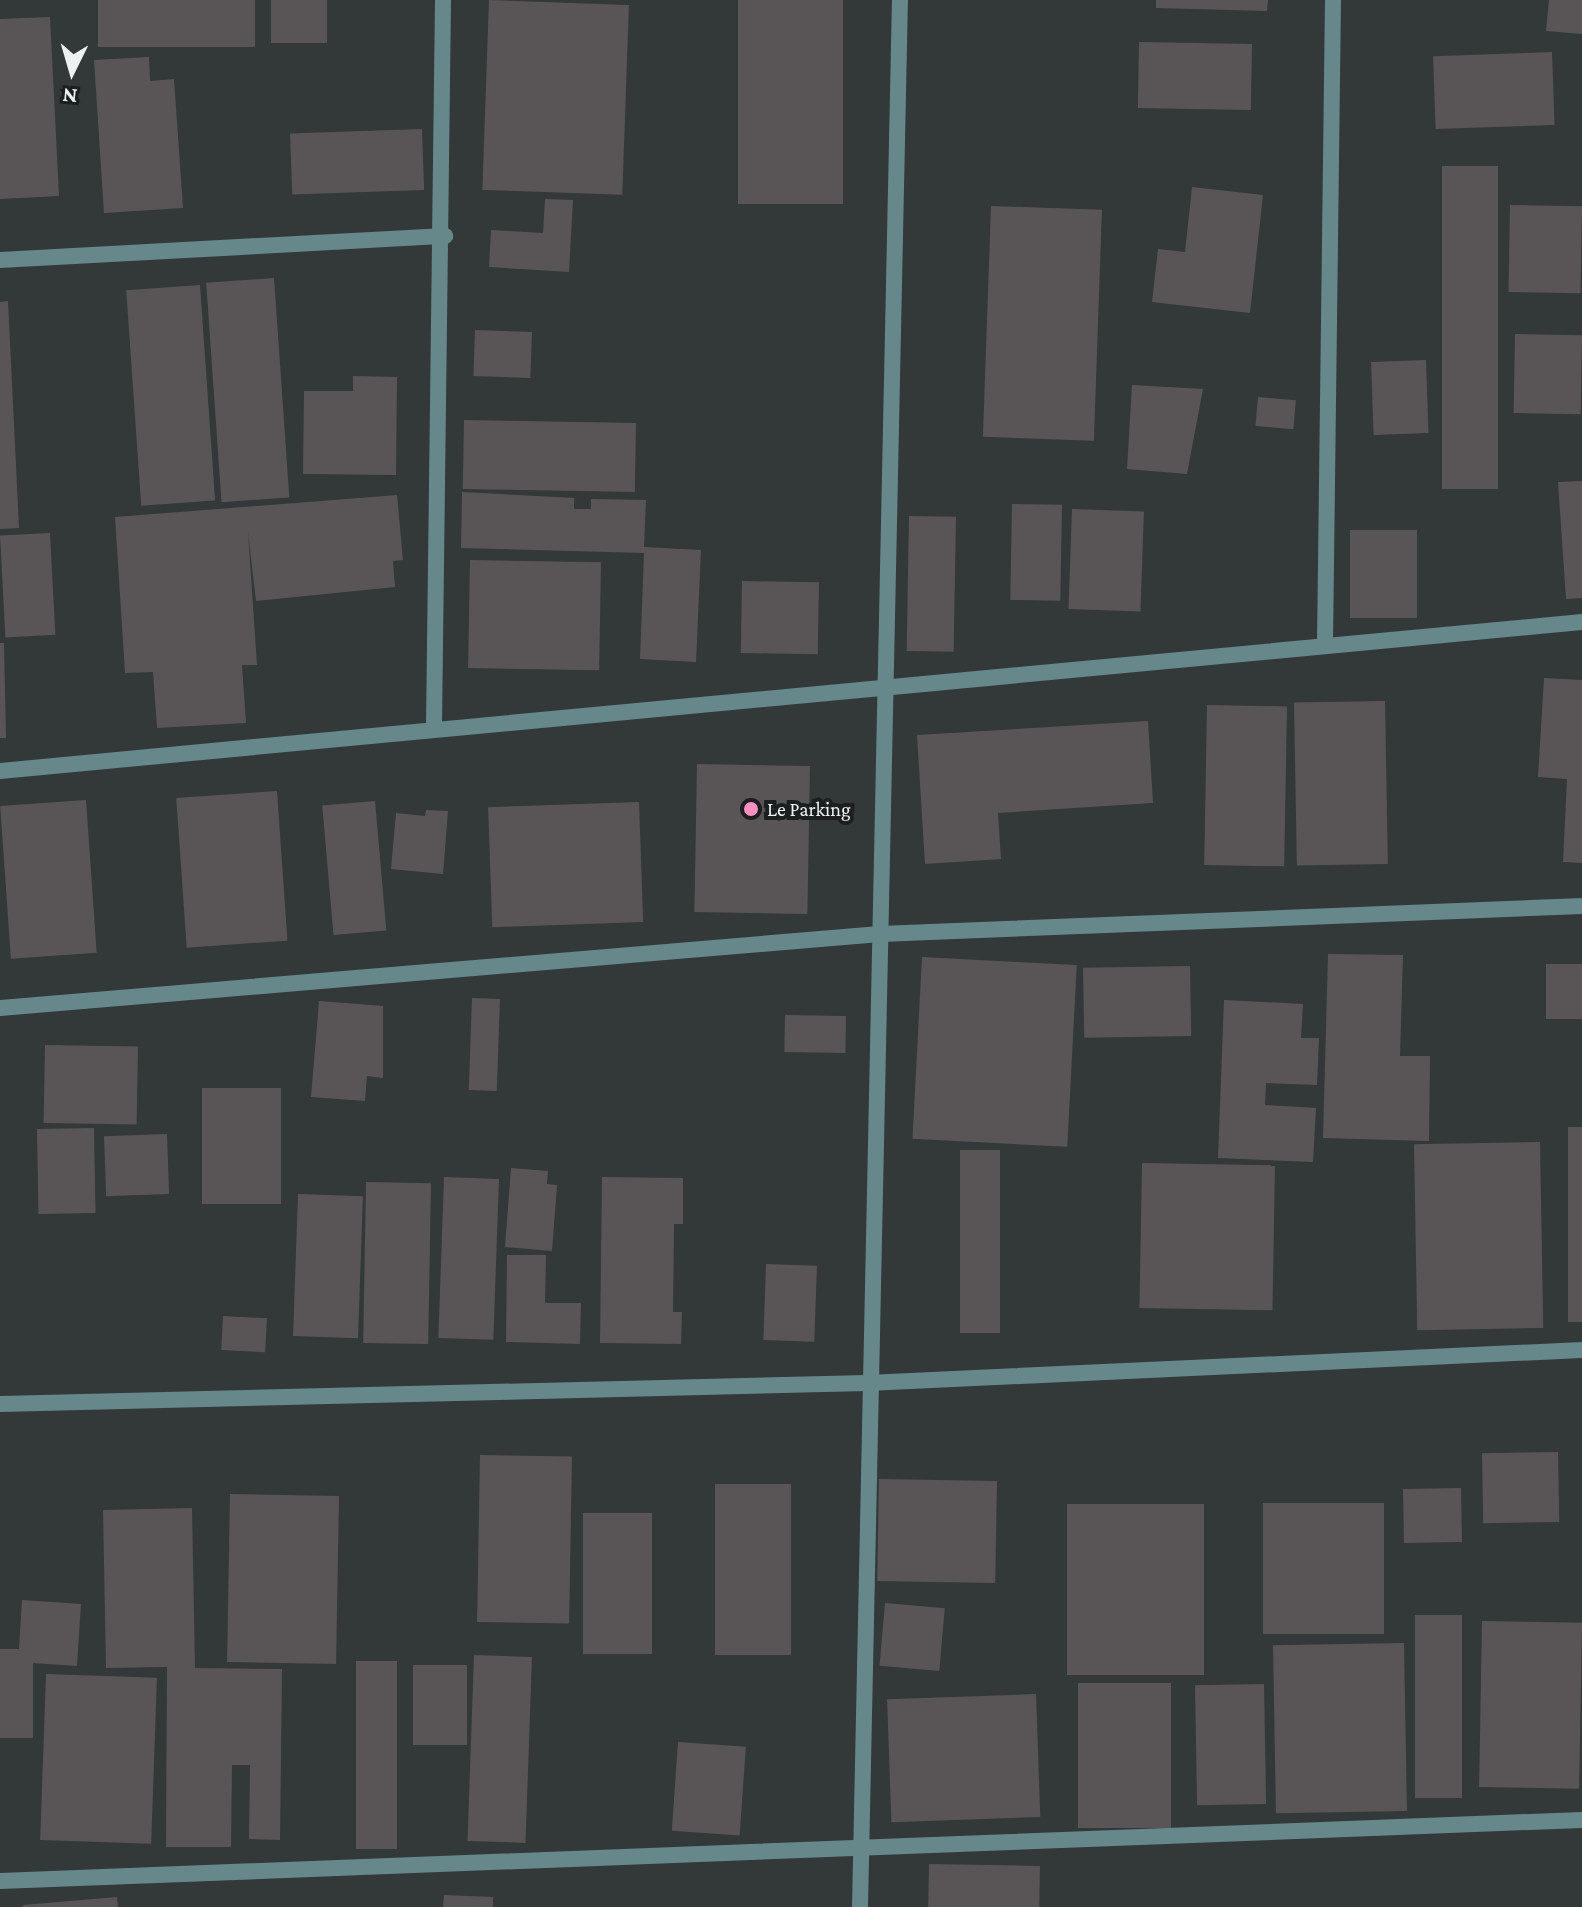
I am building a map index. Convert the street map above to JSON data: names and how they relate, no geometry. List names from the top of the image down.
{
  "places": ["Le Parking"],
  "north": "bottom"
}
